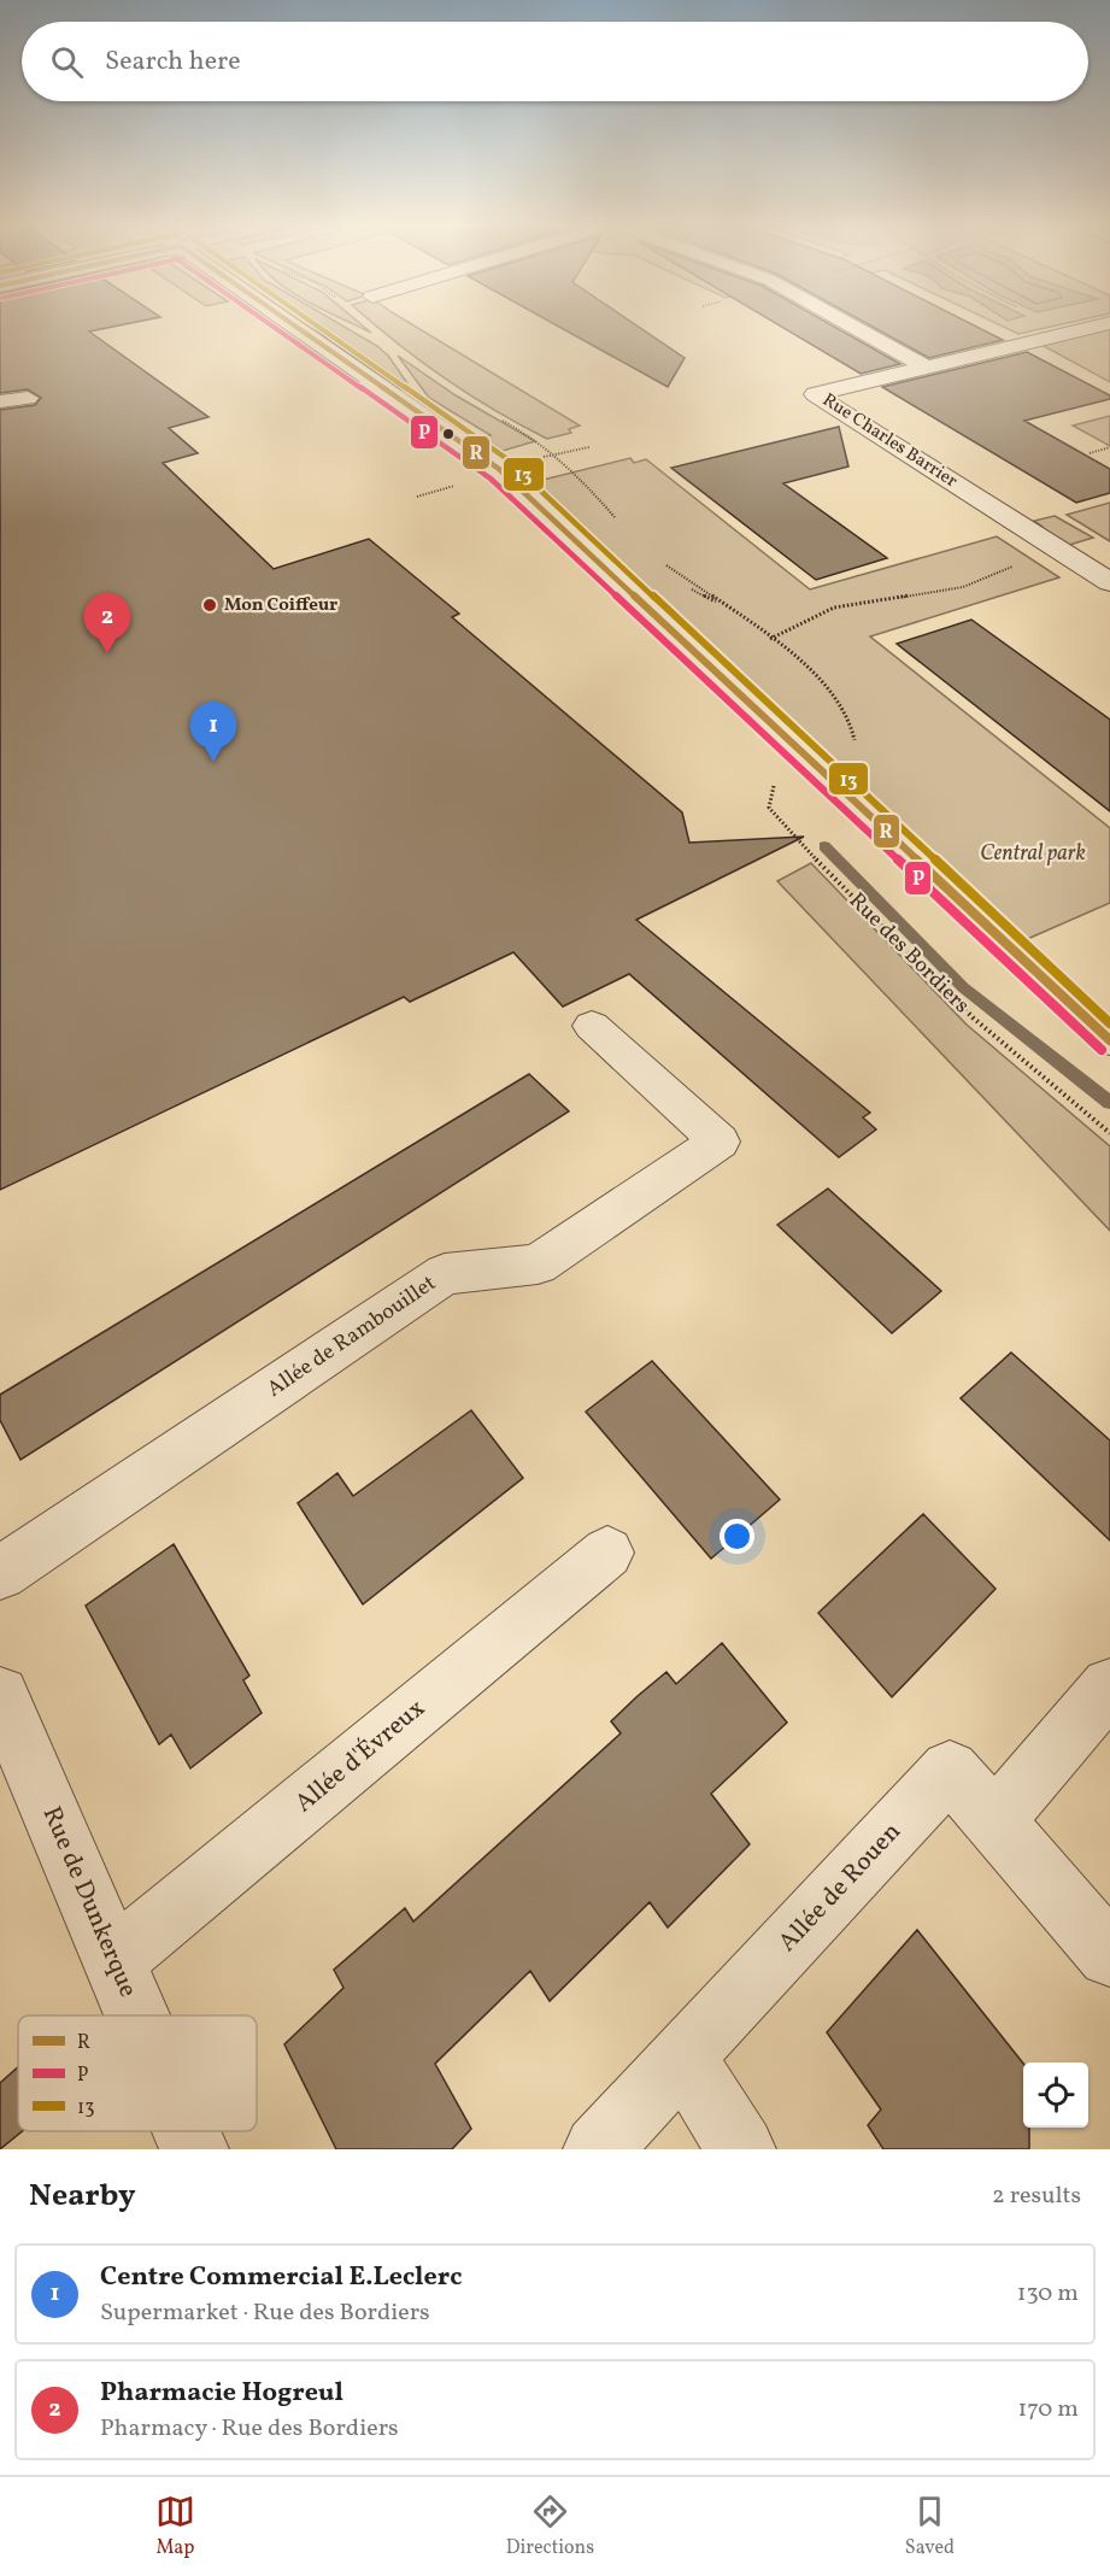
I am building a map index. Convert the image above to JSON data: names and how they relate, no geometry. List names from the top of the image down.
{
  "streets": {
    "street": [
      "Rue Charles Barrier",
      "Allée de Rambouillet",
      "Allée d'Évreux",
      "Allée de Rouen",
      "Rue de Dunkerque"
    ],
    "path": ["Rue des Bordiers"]
  },
  "crossings": [
    ["Allée d'Évreux", "Rue de Dunkerque"]
  ],
  "parks": ["Central park"],
  "places": ["Mon Coiffeur"],
  "lines": ["transit line R", "transit line P", "transit line 13"],
  "legend": ["R", "P", "13"],
  "page": {
    "search": "Search here",
    "pins": ["2", "1"],
    "heading": ["Nearby", "2 results"],
    "list": [
      {
        "mark": "1",
        "name": "Centre Commercial E.Leclerc",
        "note": "Supermarket · Rue des Bordiers",
        "value": "130 m"
      },
      {
        "mark": "2",
        "name": "Pharmacie Hogreul",
        "note": "Pharmacy · Rue des Bordiers",
        "value": "170 m"
      }
    ],
    "nav": ["Map", "Directions", "Saved"]
  }
}
